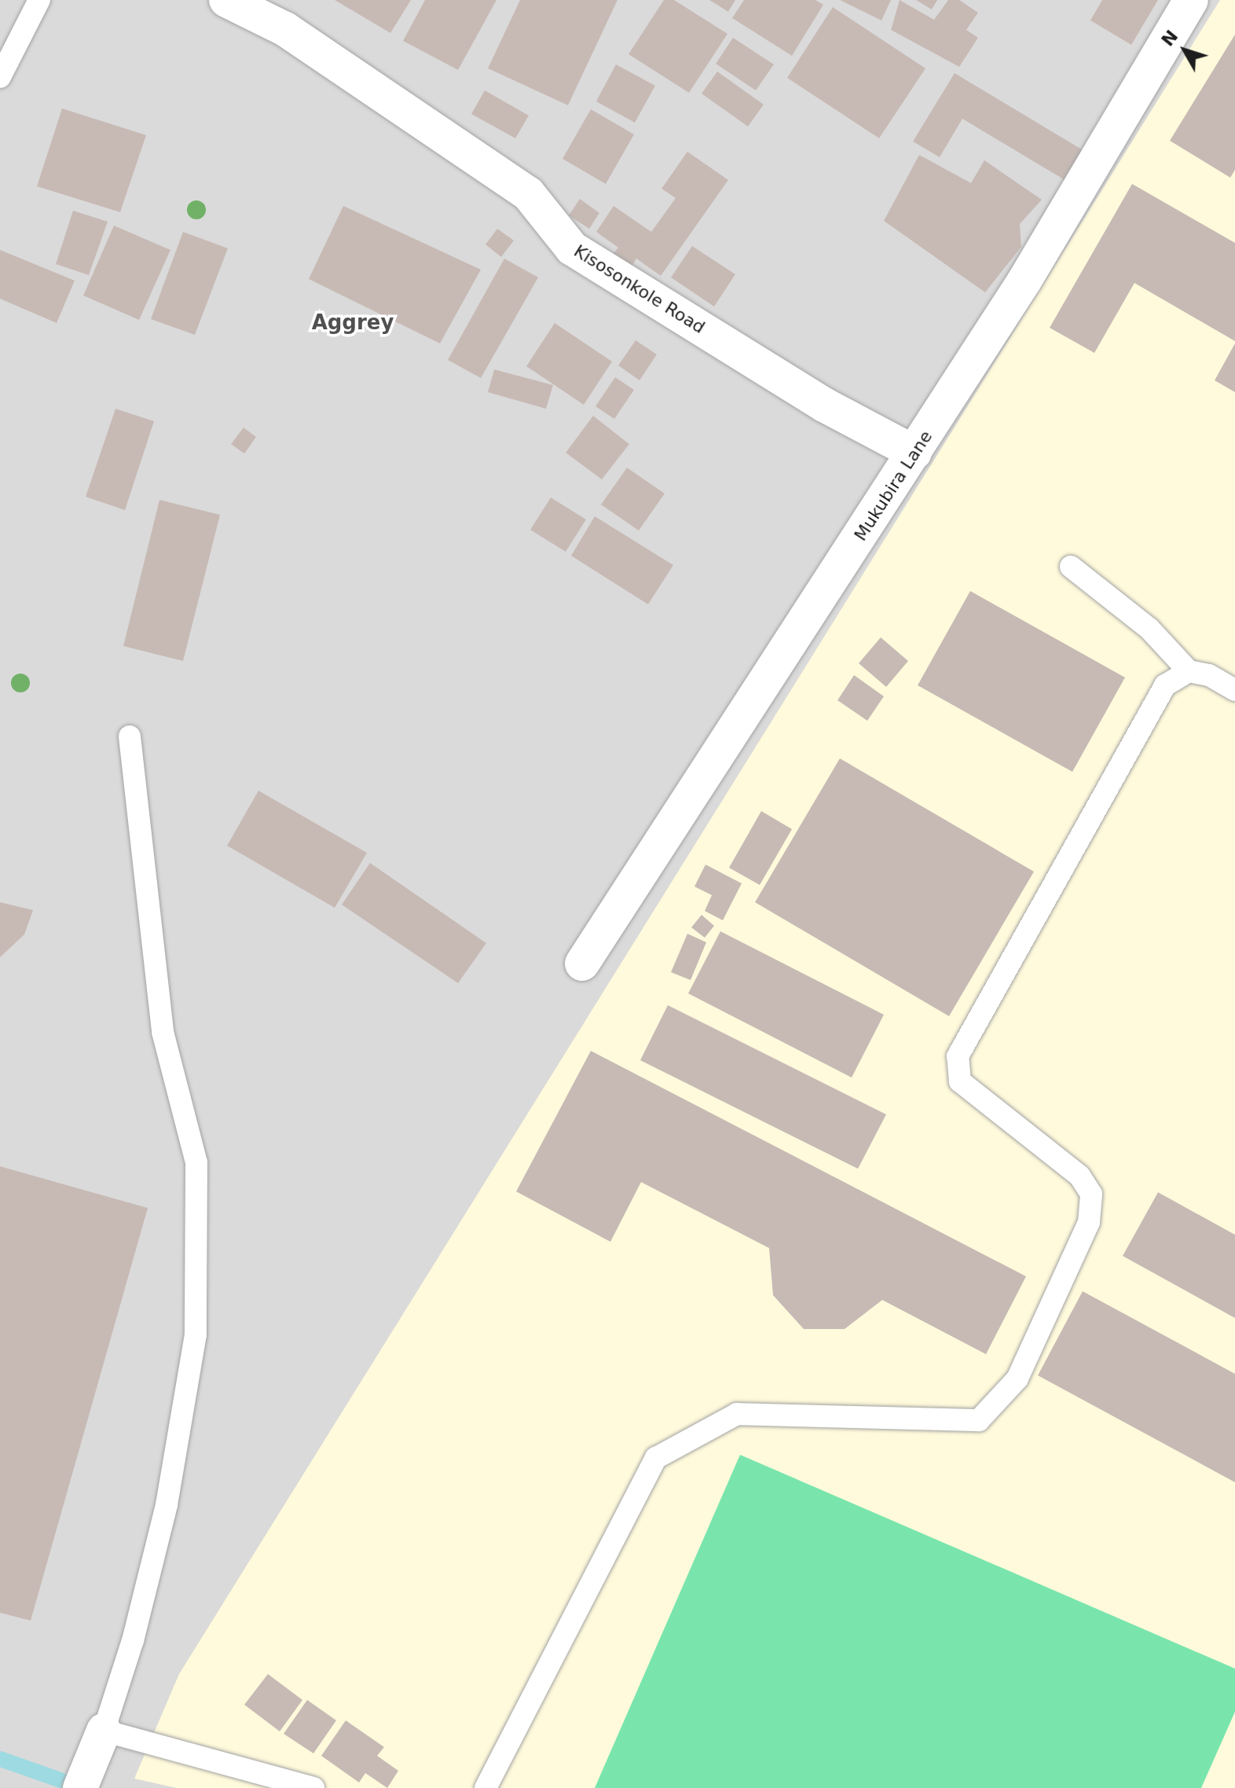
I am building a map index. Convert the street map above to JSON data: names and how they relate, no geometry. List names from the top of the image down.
{
  "streets": {
    "street": ["Kisosonkole Road", "Mukubira Lane"]
  },
  "crossings": [
    ["Kisosonkole Road", "Mukubira Lane"]
  ],
  "districts": ["Aggrey"],
  "north": "top left"
}
